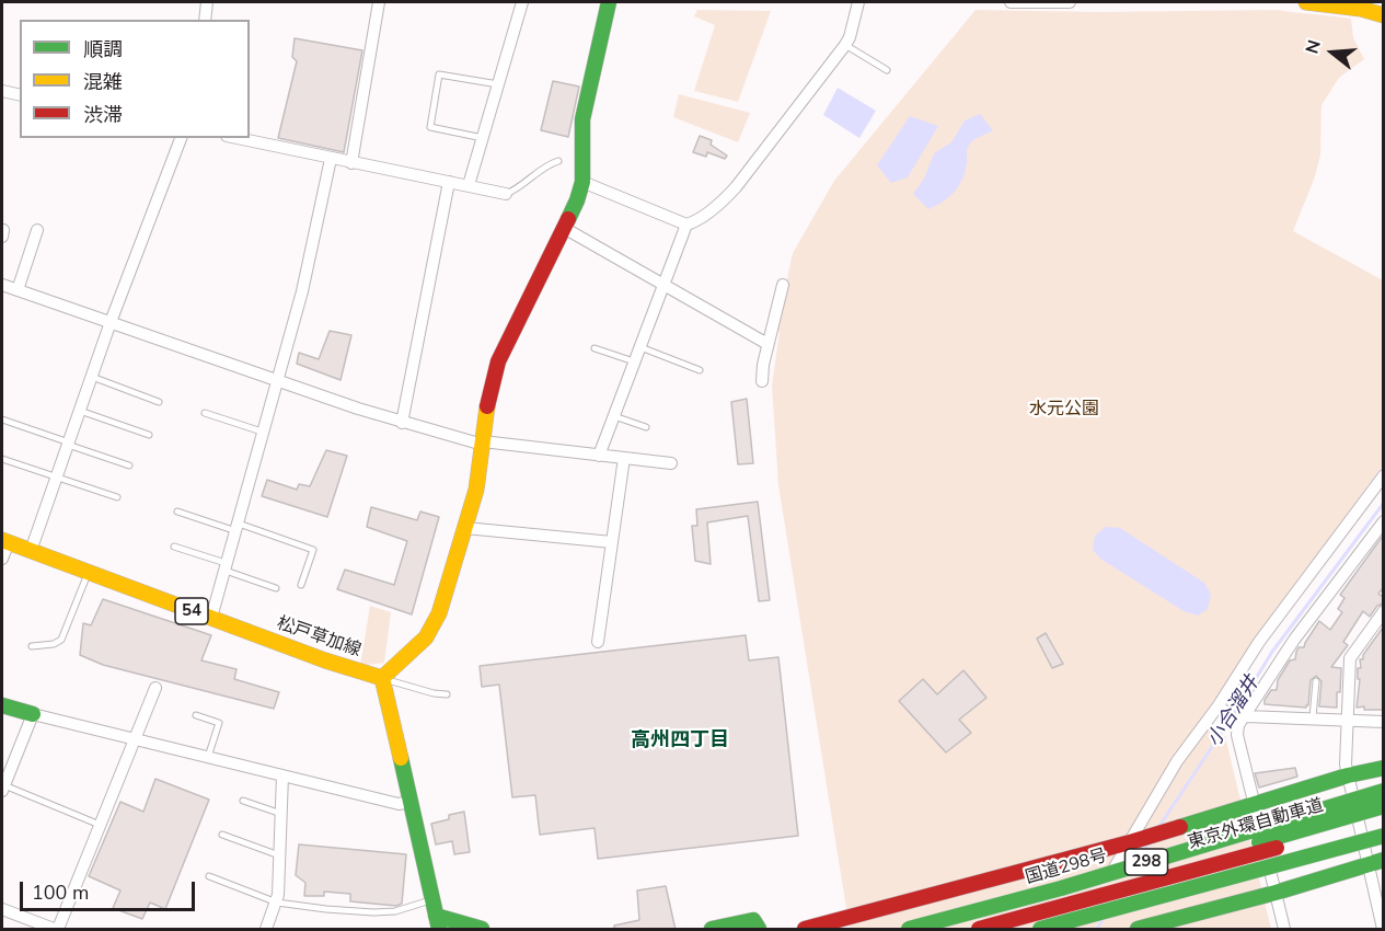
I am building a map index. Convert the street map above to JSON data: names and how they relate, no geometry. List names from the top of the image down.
{
  "streets": {
    "main road": [
      "54",
      "松戸草加線",
      "東京外環自動車道",
      "298",
      "国道298号"
    ]
  },
  "districts": ["高州四丁目"],
  "water": ["小合溜井"],
  "parks": ["水元公園"],
  "legend": ["順調", "混雑", "渋滞"],
  "scale_bar": "100 m",
  "north": "left"
}
